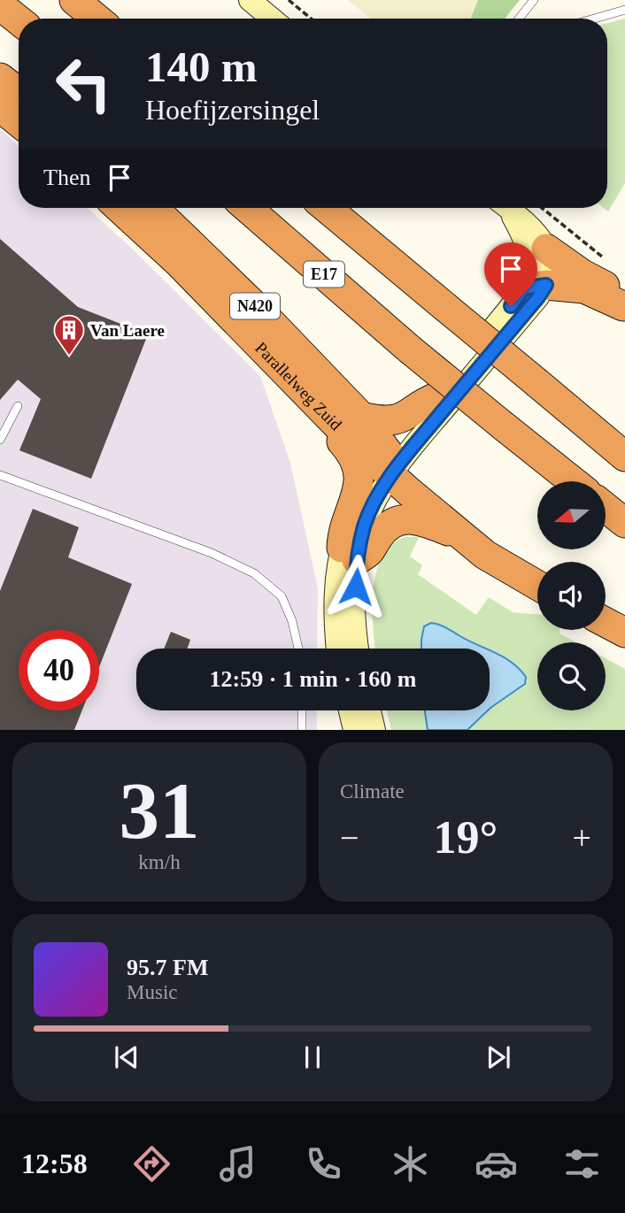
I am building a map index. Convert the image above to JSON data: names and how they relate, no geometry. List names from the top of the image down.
{
  "streets": {
    "highway": ["E17", "N420", "Parallelweg Zuid"]
  },
  "places": {
    "building": ["Van Laere"]
  },
  "north": "left",
  "page": {
    "turn": ["140 m", "Hoefijzersingel"],
    "then": "Then",
    "limit": "40",
    "trip": "12:59 · 1 min · 160 m",
    "tile": [
      ["31", "km/h"],
      "Climate"
    ],
    "heat": ["−", "19°", "+"],
    "song": ["95.7 FM", "Music"],
    "tabs": "12:58"
  }
}
